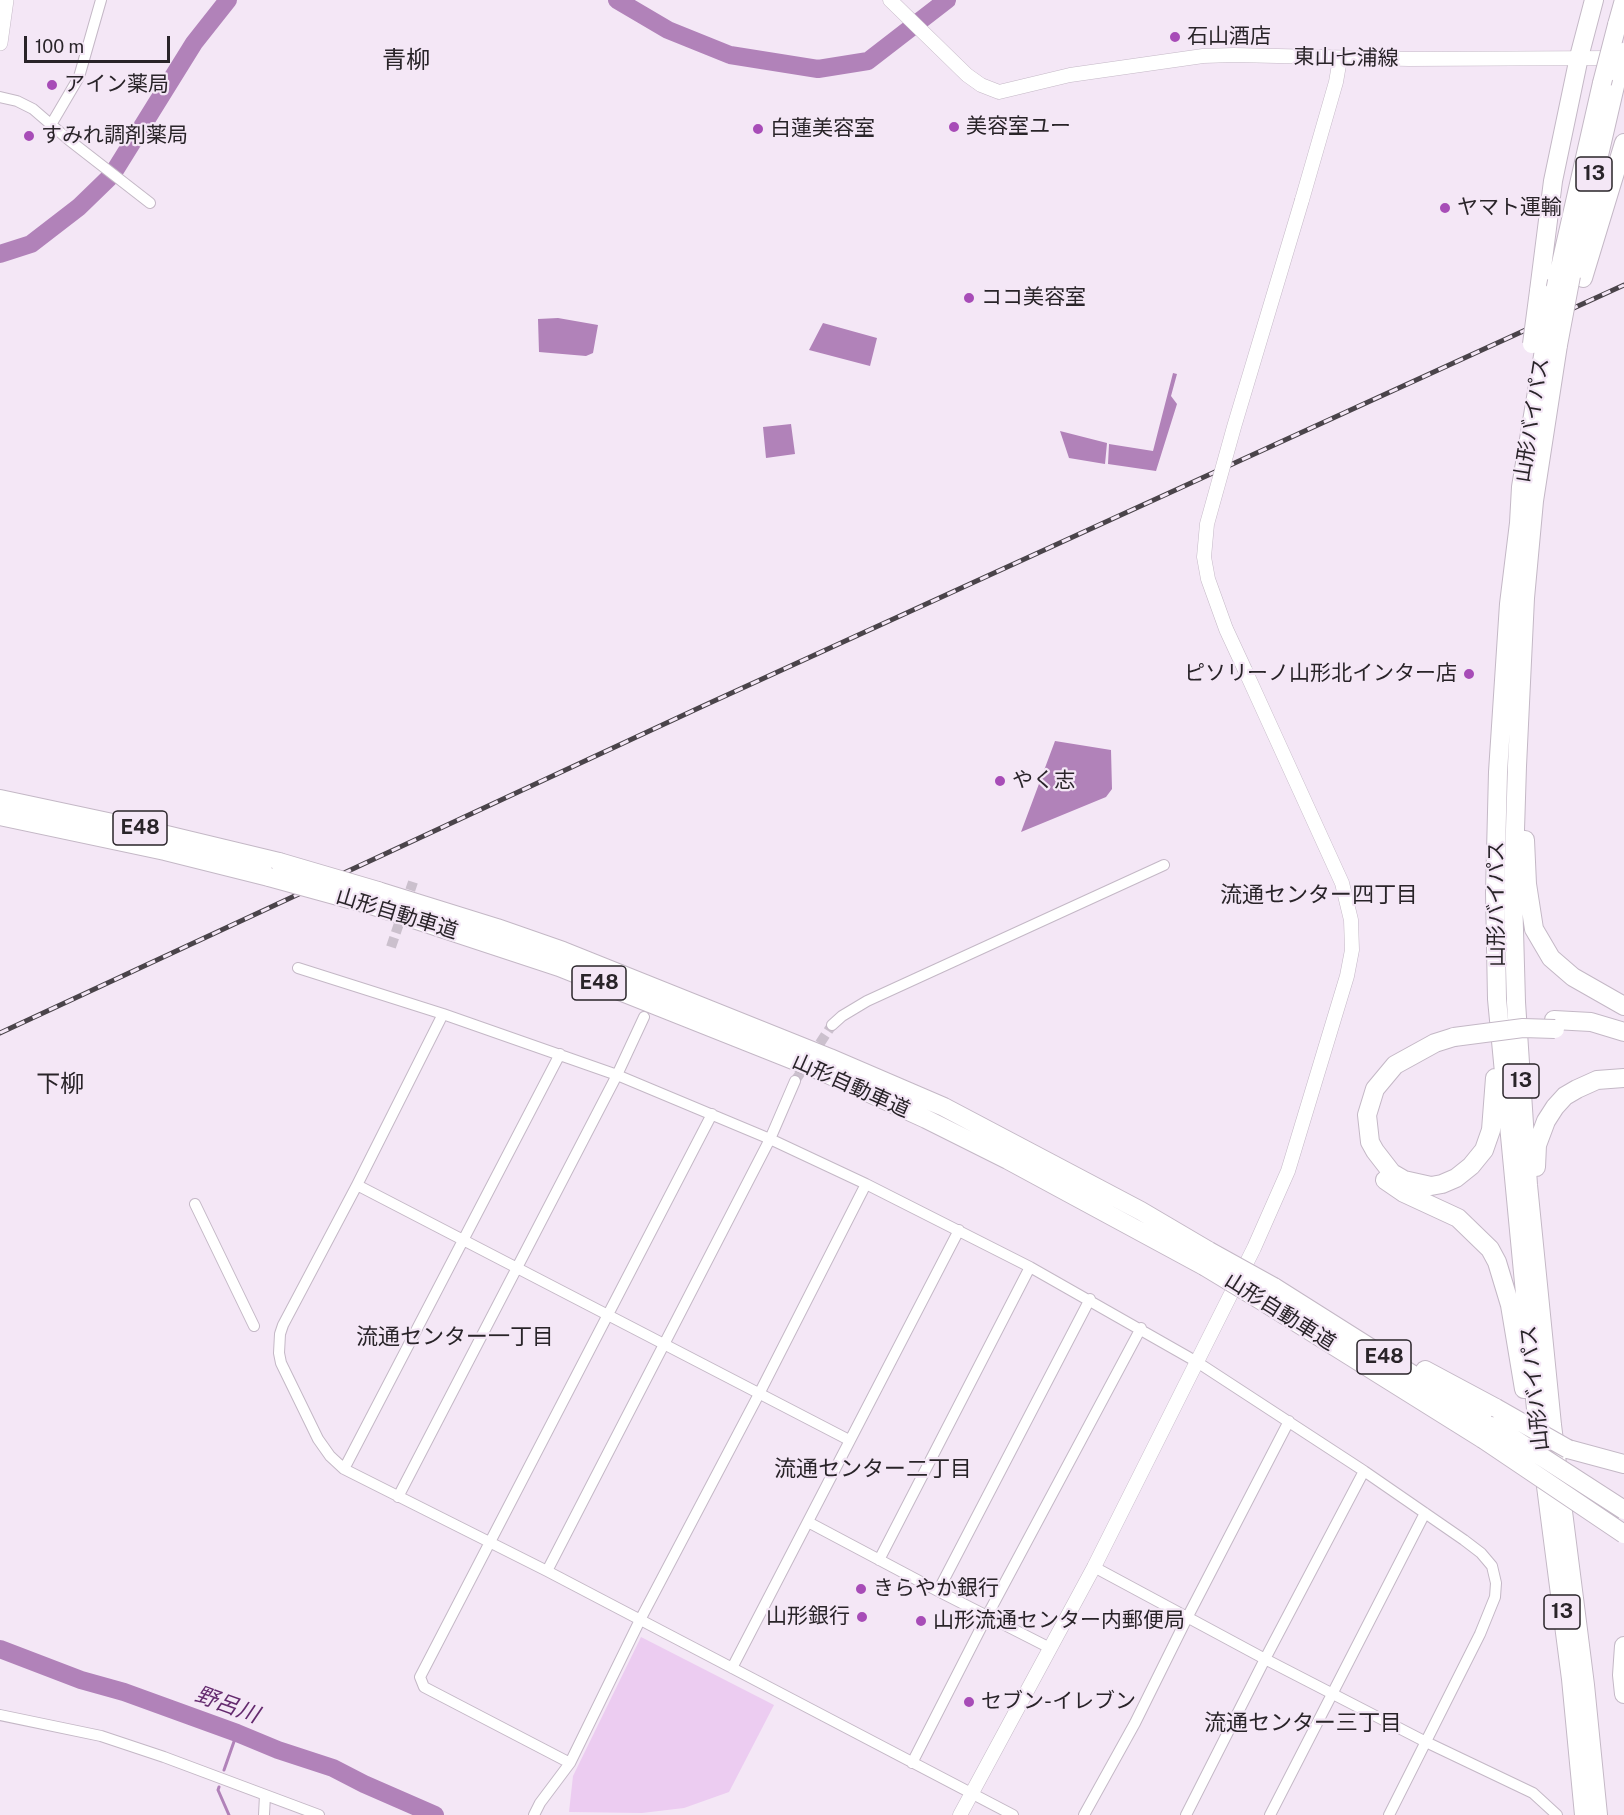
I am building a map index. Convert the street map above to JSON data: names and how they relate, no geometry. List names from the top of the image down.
{
  "streets": {
    "highway": [
      "13",
      "山形バイパス",
      "E48",
      "山形自動車道"
    ],
    "street": ["東山七浦線"]
  },
  "crossings": [
    ["東山七浦線", "山形バイパス"]
  ],
  "districts": [
    "青柳",
    "流通センター四丁目",
    "下柳",
    "流通センター一丁目",
    "流通センター二丁目",
    "流通センター三丁目"
  ],
  "water": ["野呂川"],
  "places": [
    "石山酒店",
    "アイン薬局",
    "美容室ユー",
    "白蓮美容室",
    "すみれ調剤薬局",
    "ヤマト運輸",
    "ココ美容室",
    "ピソリーノ山形北インター店",
    "やく志",
    "きらやか銀行",
    "山形銀行",
    "山形流通センター内郵便局",
    "セブン-イレブン"
  ],
  "scale_bar": "100 m"
}
